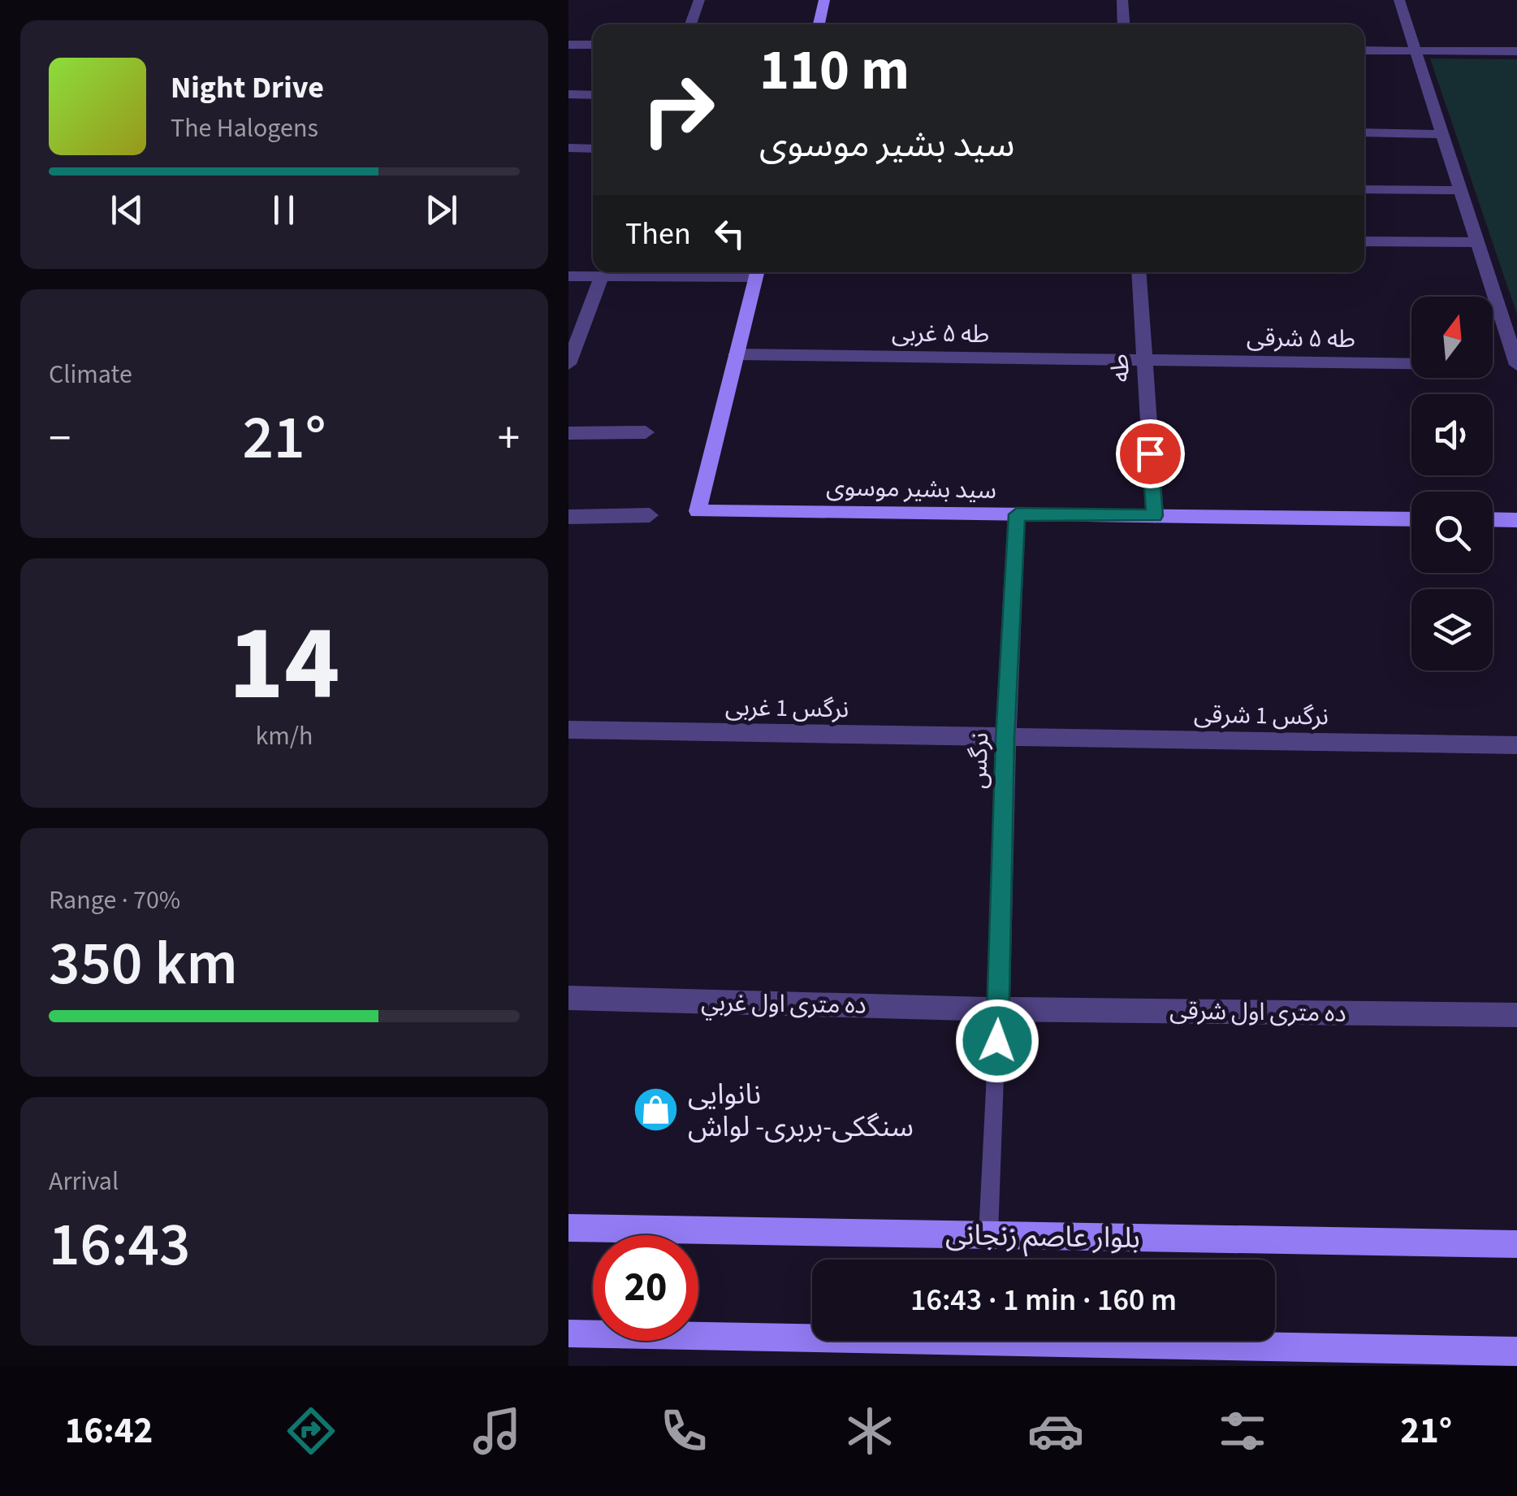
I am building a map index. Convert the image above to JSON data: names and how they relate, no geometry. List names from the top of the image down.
{
  "streets": {
    "main road": ["سید بشیر موسوی", "بلوار عاصم زنجانی"],
    "street": [
      "طه ۵ غربی",
      "طه ۵ شرقی",
      "طه",
      "نرگس 1 غربی",
      "نرگس 1 شرقی",
      "نرگس",
      "ده متری اول غربي",
      "ده متری اول شرقی"
    ]
  },
  "crossings": [
    ["طه ۵ غربی", "طه ۵ شرقی"],
    ["طه ۵ غربی", "طه"],
    ["طه ۵ غربی", "سید بشیر موسوی"],
    ["طه ۵ شرقی", "طه"],
    ["طه", "سید بشیر موسوی"],
    ["سید بشیر موسوی", "نرگس"],
    ["نرگس 1 غربی", "نرگس 1 شرقی"],
    ["نرگس 1 غربی", "نرگس"],
    ["نرگس 1 شرقی", "نرگس"],
    ["نرگس", "ده متری اول غربي"],
    ["نرگس", "ده متری اول شرقی"],
    ["ده متری اول غربي", "ده متری اول شرقی"]
  ],
  "places": {
    "shop": ["نانوایی سنگکی-بربری- لواش"]
  },
  "north": "top",
  "page": {
    "turn": ["110 m", "سید بشیر موسوی"],
    "song": ["Night Drive", "The Halogens"],
    "then": "Then",
    "tile": [
      "Climate",
      ["14", "km/h"],
      ["Range · 70%", "350 km"],
      ["Arrival", "16:43"]
    ],
    "heat": ["−", "21°", "+"],
    "limit": "20",
    "trip": "16:43 · 1 min · 160 m",
    "tabs": ["16:42", "21°"]
  }
}
